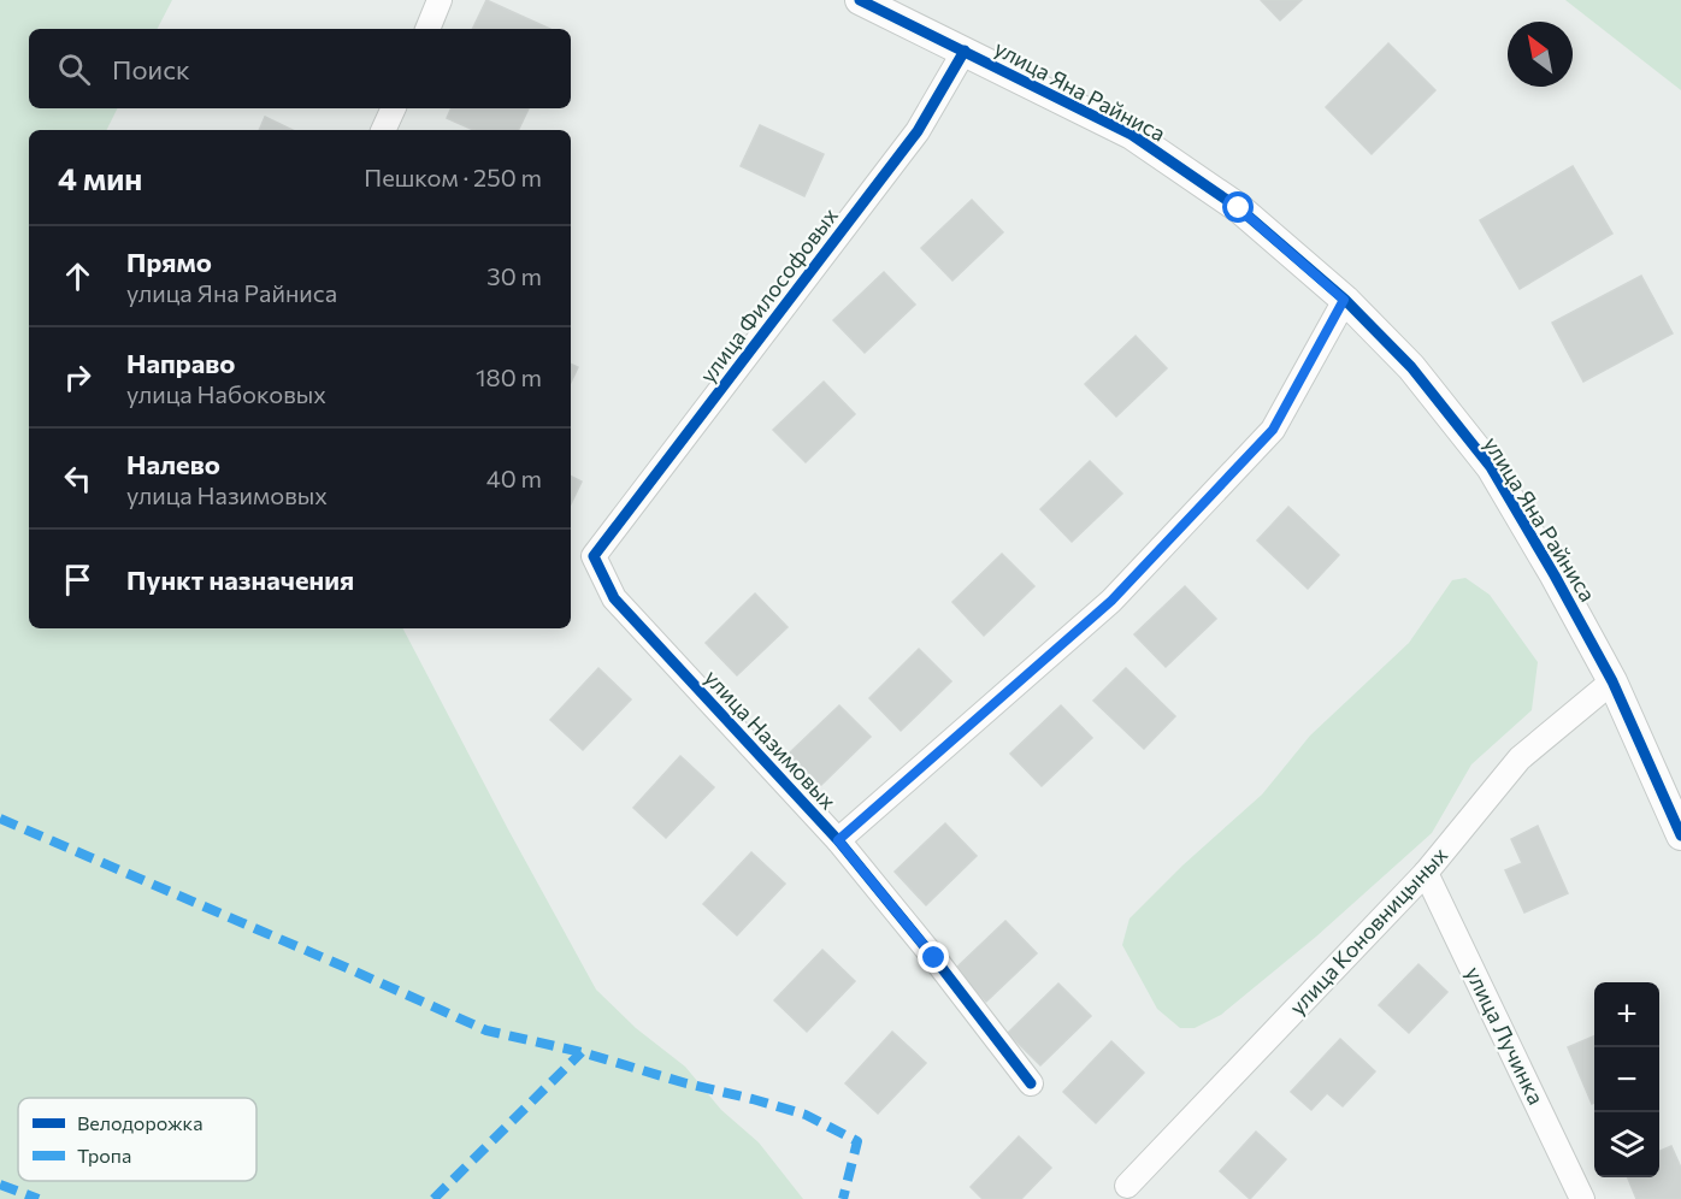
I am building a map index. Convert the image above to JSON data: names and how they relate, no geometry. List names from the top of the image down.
{
  "streets": {
    "street": [
      "улица Яна Райниса",
      "улица Философовых",
      "улица Назимовых",
      "улица Коновницыных",
      "улица Лучинка"
    ]
  },
  "crossings": [
    ["улица Яна Райниса", "улица Философовых"],
    ["улица Яна Райниса", "улица Коновницыных"],
    ["улица Философовых", "улица Назимовых"],
    ["улица Коновницыных", "улица Лучинка"]
  ],
  "legend": ["Велодорожка", "Тропа"],
  "north": "top left",
  "page": {
    "search": "Поиск",
    "heading": ["4 мин", "Пешком · 250 m"],
    "list": [
      ["Прямо", "улица Яна Райниса", "30 m"],
      ["Направо", "улица Набоковых", "180 m"],
      ["Налево", "улица Назимовых", "40 m"],
      "Пункт назначения"
    ],
    "map_buttons": ["+", "−"]
  }
}
